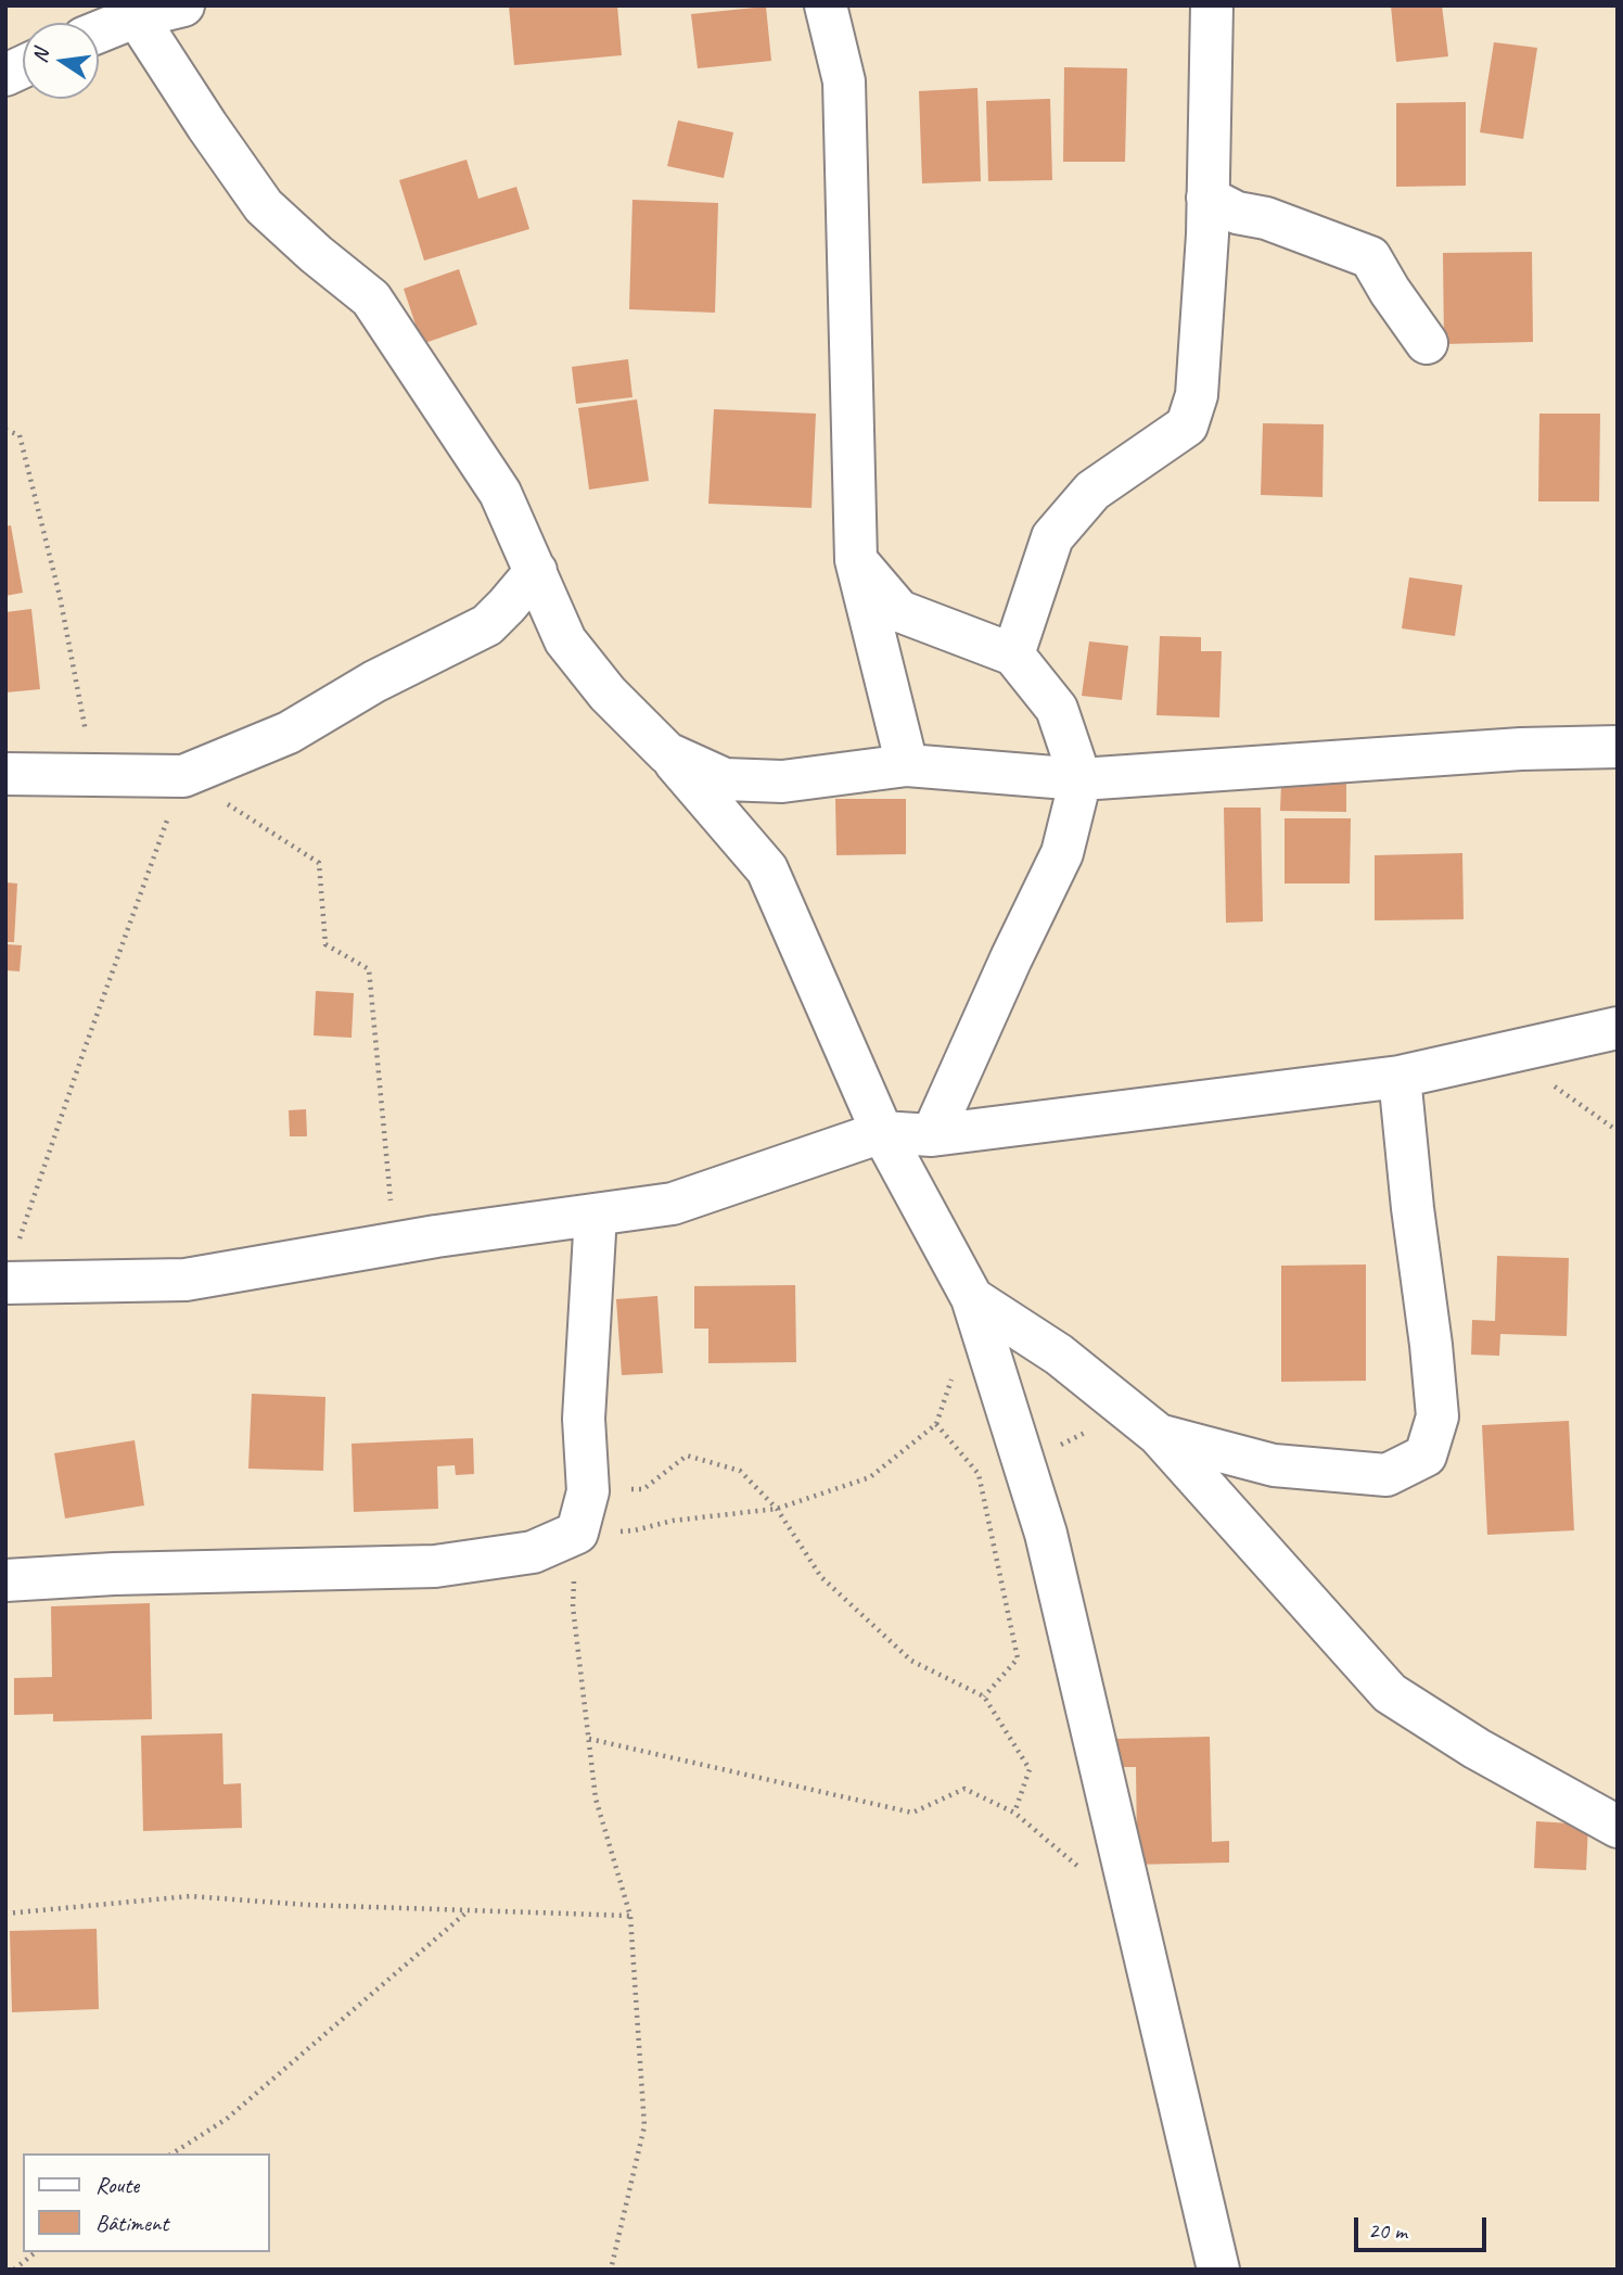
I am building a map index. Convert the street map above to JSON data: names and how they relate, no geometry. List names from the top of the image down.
{
  "legend": ["Route", "Bâtiment"],
  "scale_bar": "20 m",
  "north": "left"
}
